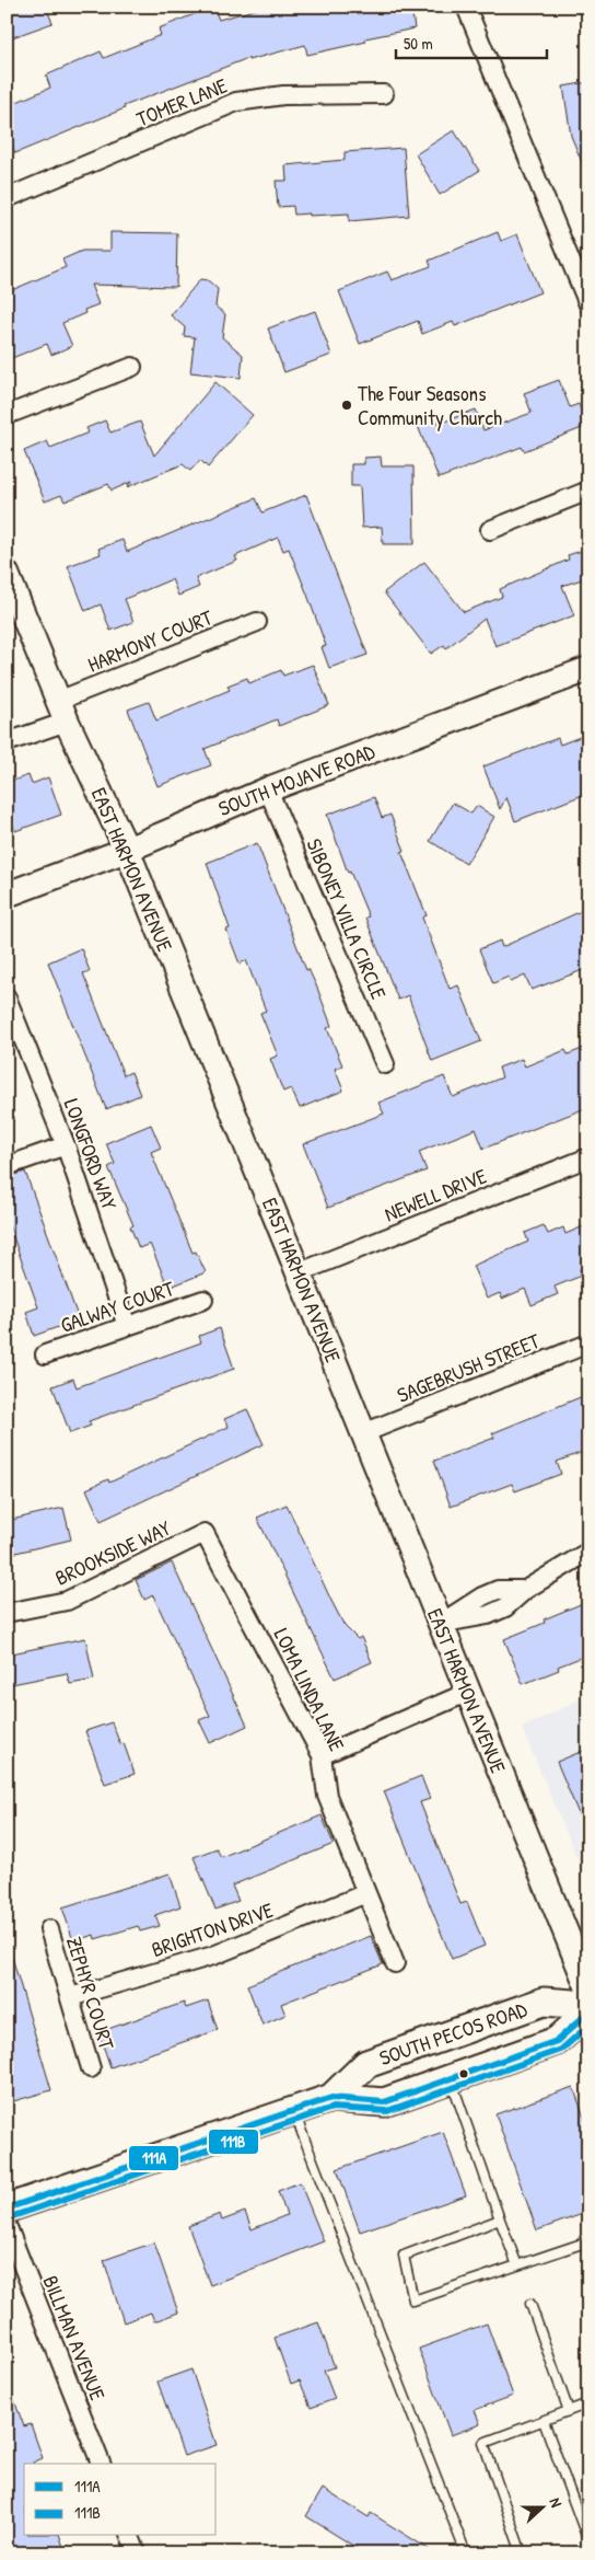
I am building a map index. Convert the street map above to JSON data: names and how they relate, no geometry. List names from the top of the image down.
{
  "streets": {
    "main road": ["SOUTH MOJAVE ROAD", "EAST HARMON AVENUE", "SOUTH PECOS ROAD"],
    "street": [
      "TOMER LANE",
      "HARMONY COURT",
      "SIBONEY VILLA CIRCLE",
      "LONGFORD WAY",
      "NEWELL DRIVE",
      "GALWAY COURT",
      "SAGEBRUSH STREET",
      "BROOKSIDE WAY",
      "LOMA LINDA LANE",
      "BRIGHTON DRIVE",
      "ZEPHYR COURT",
      "BILLMAN AVENUE"
    ]
  },
  "crossings": [
    ["HARMONY COURT", "EAST HARMON AVENUE"],
    ["SOUTH MOJAVE ROAD", "EAST HARMON AVENUE"],
    ["SOUTH MOJAVE ROAD", "SIBONEY VILLA CIRCLE"],
    ["EAST HARMON AVENUE", "NEWELL DRIVE"],
    ["EAST HARMON AVENUE", "SAGEBRUSH STREET"],
    ["LONGFORD WAY", "GALWAY COURT"],
    ["BROOKSIDE WAY", "LOMA LINDA LANE"],
    ["LOMA LINDA LANE", "BRIGHTON DRIVE"],
    ["BRIGHTON DRIVE", "ZEPHYR COURT"]
  ],
  "places": ["The Four Seasons Community Church"],
  "lines": ["transit line 111A", "transit line 111B"],
  "legend": ["111A", "111B"],
  "scale_bar": "50 m",
  "north": "right"
}
